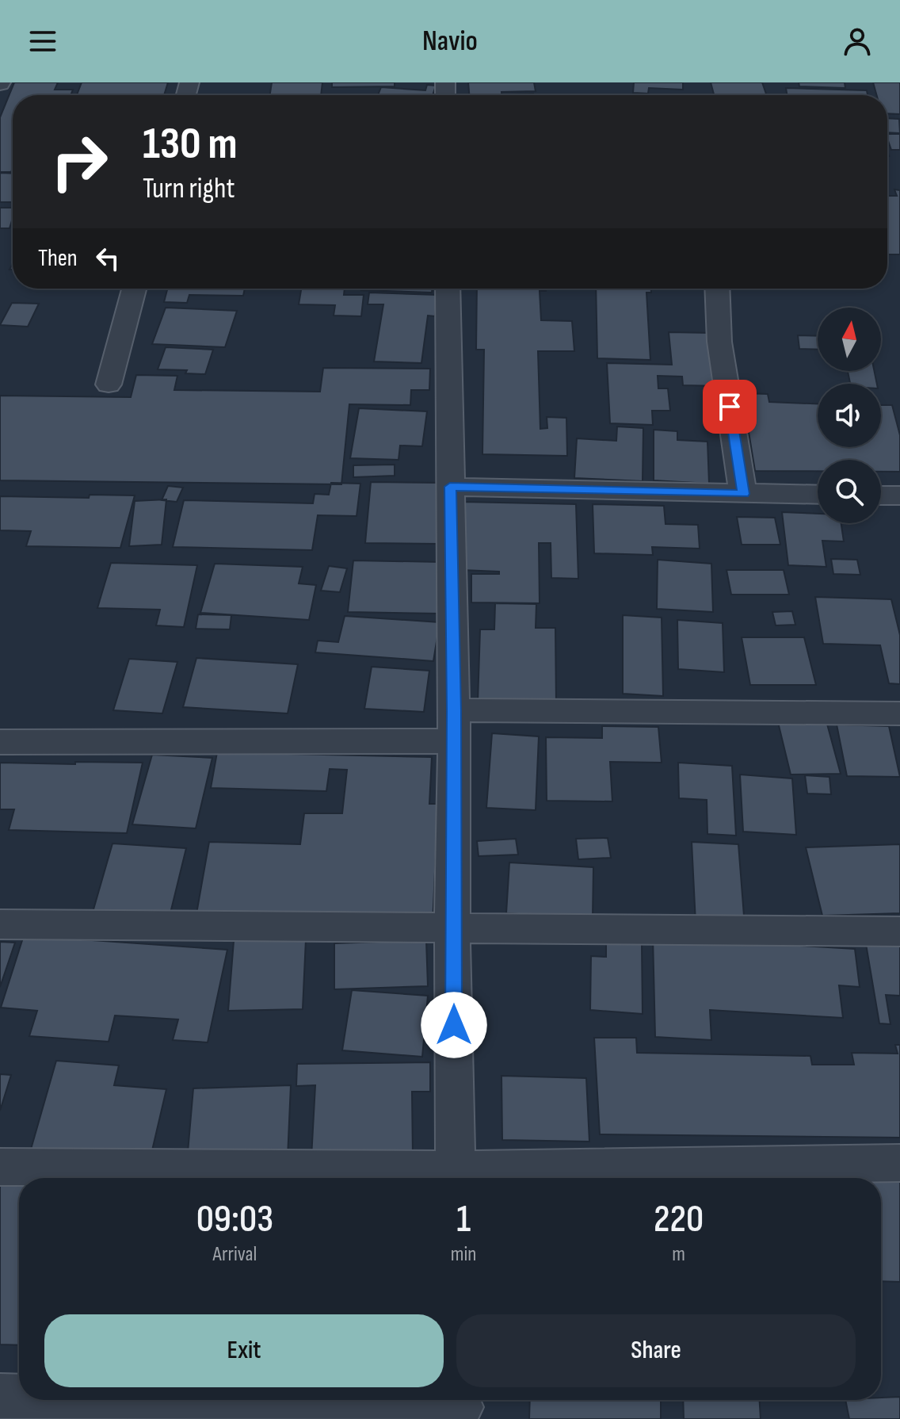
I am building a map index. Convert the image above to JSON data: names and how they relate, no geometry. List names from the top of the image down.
{
  "north": "top",
  "page": {
    "header": "Navio",
    "turn": ["130 m", "Turn right"],
    "then": "Then",
    "eta": [
      "09:03",
      "Arrival",
      "1",
      "min",
      "220",
      "m"
    ],
    "buttons": ["Exit", "Share"]
  }
}
